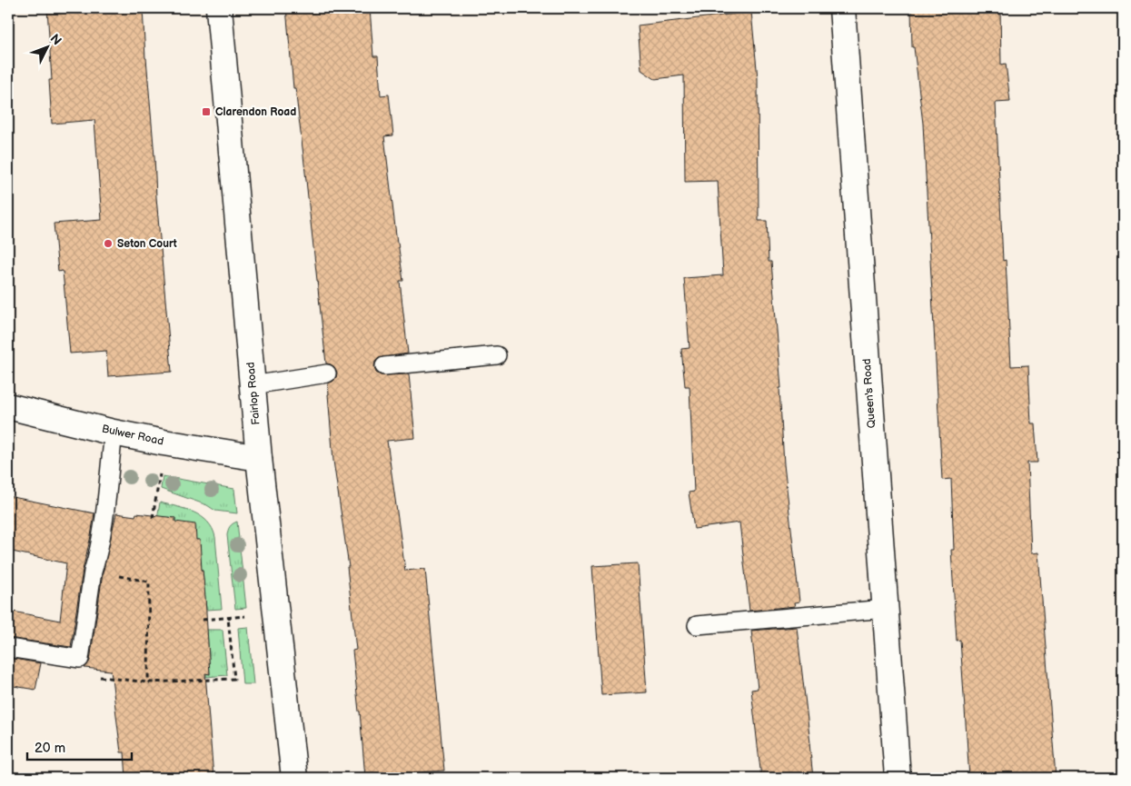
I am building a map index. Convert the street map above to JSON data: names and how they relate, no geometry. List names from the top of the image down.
{
  "streets": {
    "street": ["Fairlop Road", "Queen's Road", "Bulwer Road"]
  },
  "crossings": [
    ["Fairlop Road", "Bulwer Road"]
  ],
  "places": {
    "transit": ["Clarendon Road"],
    "other": ["Seton Court"]
  },
  "scale_bar": "20 m",
  "north": "top right"
}
